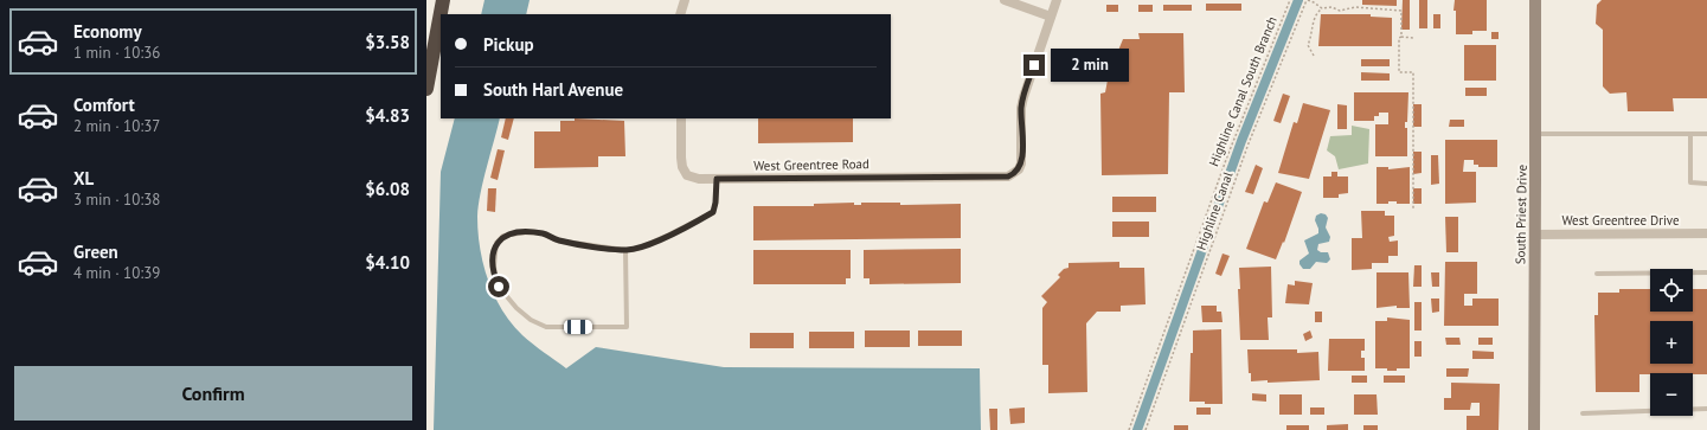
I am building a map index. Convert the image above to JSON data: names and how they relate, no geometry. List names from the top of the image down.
{
  "streets": {
    "main road": ["South Priest Drive"],
    "street": ["West Greentree Road", "West Greentree Drive"],
    "path": ["Highline Canal South Branch", "Highline Canal"]
  },
  "crossings": [
    ["South Priest Drive", "West Greentree Drive"]
  ],
  "page": {
    "list": [
      {
        "name": "Economy",
        "note": "1 min · 10:36",
        "value": "$3.58"
      },
      {
        "name": "Comfort",
        "note": "2 min · 10:37",
        "value": "$4.83"
      },
      {
        "name": "XL",
        "note": "3 min · 10:38",
        "value": "$6.08"
      },
      {
        "name": "Green",
        "note": "4 min · 10:39",
        "value": "$4.10"
      }
    ],
    "banner": ["Pickup", "South Harl Avenue"],
    "bubble": "2 min",
    "map_buttons": ["+", "−"],
    "buttons": "Confirm"
  }
}
